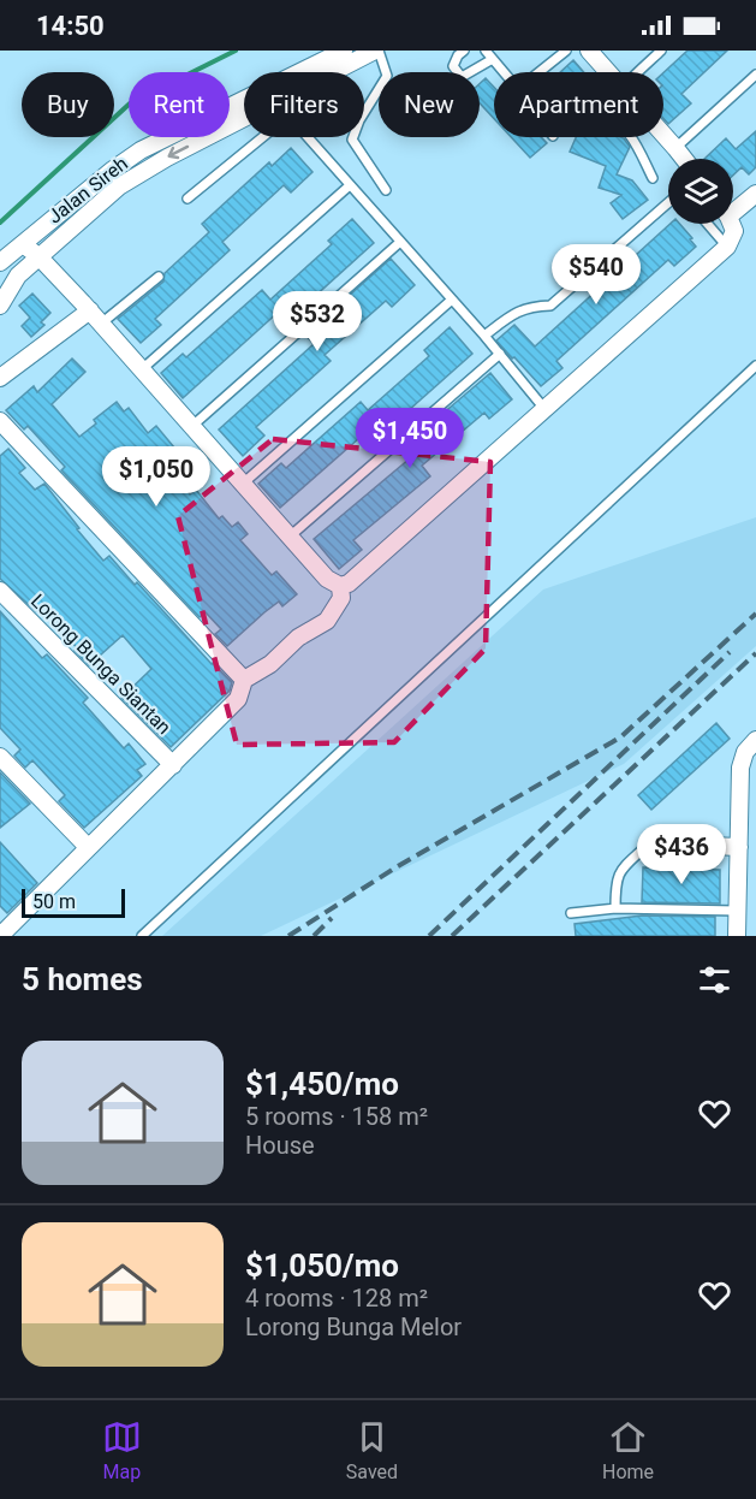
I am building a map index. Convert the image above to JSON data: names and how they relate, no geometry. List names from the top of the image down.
{
  "streets": {
    "street": ["Jalan Sireh", "Lorong Bunga Siantan"]
  },
  "scale_bar": "50 m",
  "page": {
    "status": "14:50",
    "chip": [
      "Buy",
      "Rent",
      "Filters",
      "New",
      "Apartment"
    ],
    "price": [
      "$540",
      "$532",
      "$1,450",
      "$1,050",
      "$436"
    ],
    "scale": "50 m",
    "heading": "5 homes",
    "list": [
      {
        "name": "$1,450/mo",
        "note": "5 rooms · 158 m² · House"
      },
      {
        "name": "$1,050/mo",
        "note": "4 rooms · 128 m² · Lorong Bunga Melor"
      }
    ],
    "tabs": ["Map", "Saved", "Home"]
  }
}
